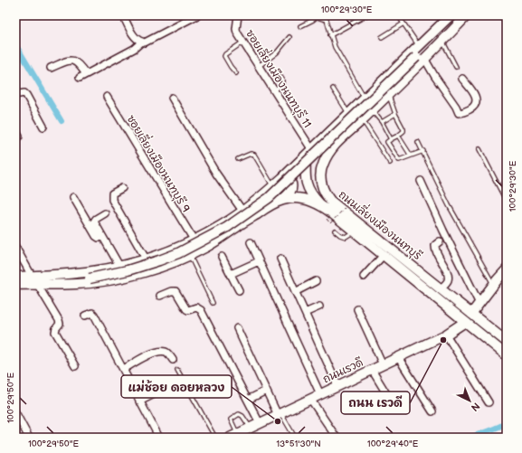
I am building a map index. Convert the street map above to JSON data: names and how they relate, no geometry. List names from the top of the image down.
{
  "streets": {
    "main road": ["ถนนเลี่ยงเมืองนนทบุรี", "ถนนเรวดี"],
    "street": ["ซอยเลี่ยงเมืองนนทบุรี 11", "ซอยเลี่ยงเมืองนนทบุรี 9"]
  },
  "crossings": [
    ["ซอยเลี่ยงเมืองนนทบุรี 11", "ถนนเลี่ยงเมืองนนทบุรี"],
    ["ถนนเลี่ยงเมืองนนทบุรี", "ถนนเรวดี"]
  ],
  "places": ["ถนน เรวดี", "แม่ช้อย ดอยหลวง"],
  "north": "bottom right",
  "coordinates": [
    "100°29'30\"E",
    "100°29'50\"E",
    "13°51'30\"N",
    "100°29'40\"E"
  ]
}
